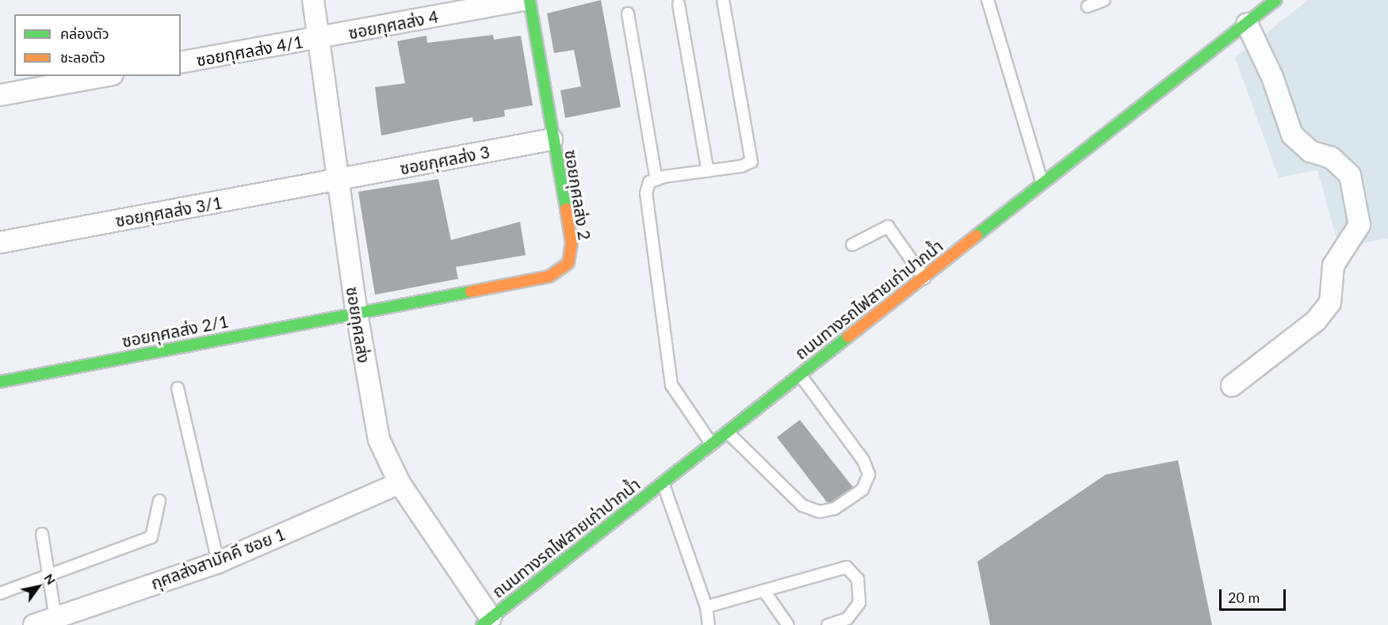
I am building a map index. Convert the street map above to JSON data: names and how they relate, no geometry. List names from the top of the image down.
{
  "streets": {
    "main road": ["ซอยกุศลส่ง 2", "ถนนทางรถไฟสายเก่าปากน้ำ", "ซอยกุศลส่ง 2/1"],
    "street": [
      "ซอยกุศลส่ง 4",
      "ซอยกุศลส่ง 4/1",
      "ซอยกุศลส่ง 3",
      "ซอยกุศลส่ง 3/1",
      "ซอยกุศลส่ง",
      "กุศลส่งสามัคคี ซอย 1"
    ]
  },
  "crossings": [
    ["ซอยกุศลส่ง 4", "ซอยกุศลส่ง 4/1"],
    ["ซอยกุศลส่ง 4", "ซอยกุศลส่ง"],
    ["ซอยกุศลส่ง 4/1", "ซอยกุศลส่ง"],
    ["ซอยกุศลส่ง 3", "ซอยกุศลส่ง 2"],
    ["ซอยกุศลส่ง 3", "ซอยกุศลส่ง 3/1"],
    ["ซอยกุศลส่ง 3", "ซอยกุศลส่ง"],
    ["ซอยกุศลส่ง 2", "ซอยกุศลส่ง"],
    ["ซอยกุศลส่ง 2", "ซอยกุศลส่ง 2/1"],
    ["ซอยกุศลส่ง 3/1", "ซอยกุศลส่ง"],
    ["ถนนทางรถไฟสายเก่าปากน้ำ", "ซอยกุศลส่ง"],
    ["ซอยกุศลส่ง", "ซอยกุศลส่ง 2/1"],
    ["ซอยกุศลส่ง", "กุศลส่งสามัคคี ซอย 1"]
  ],
  "legend": ["คล่องตัว", "ชะลอตัว"],
  "scale_bar": "20 m",
  "north": "top right"
}
